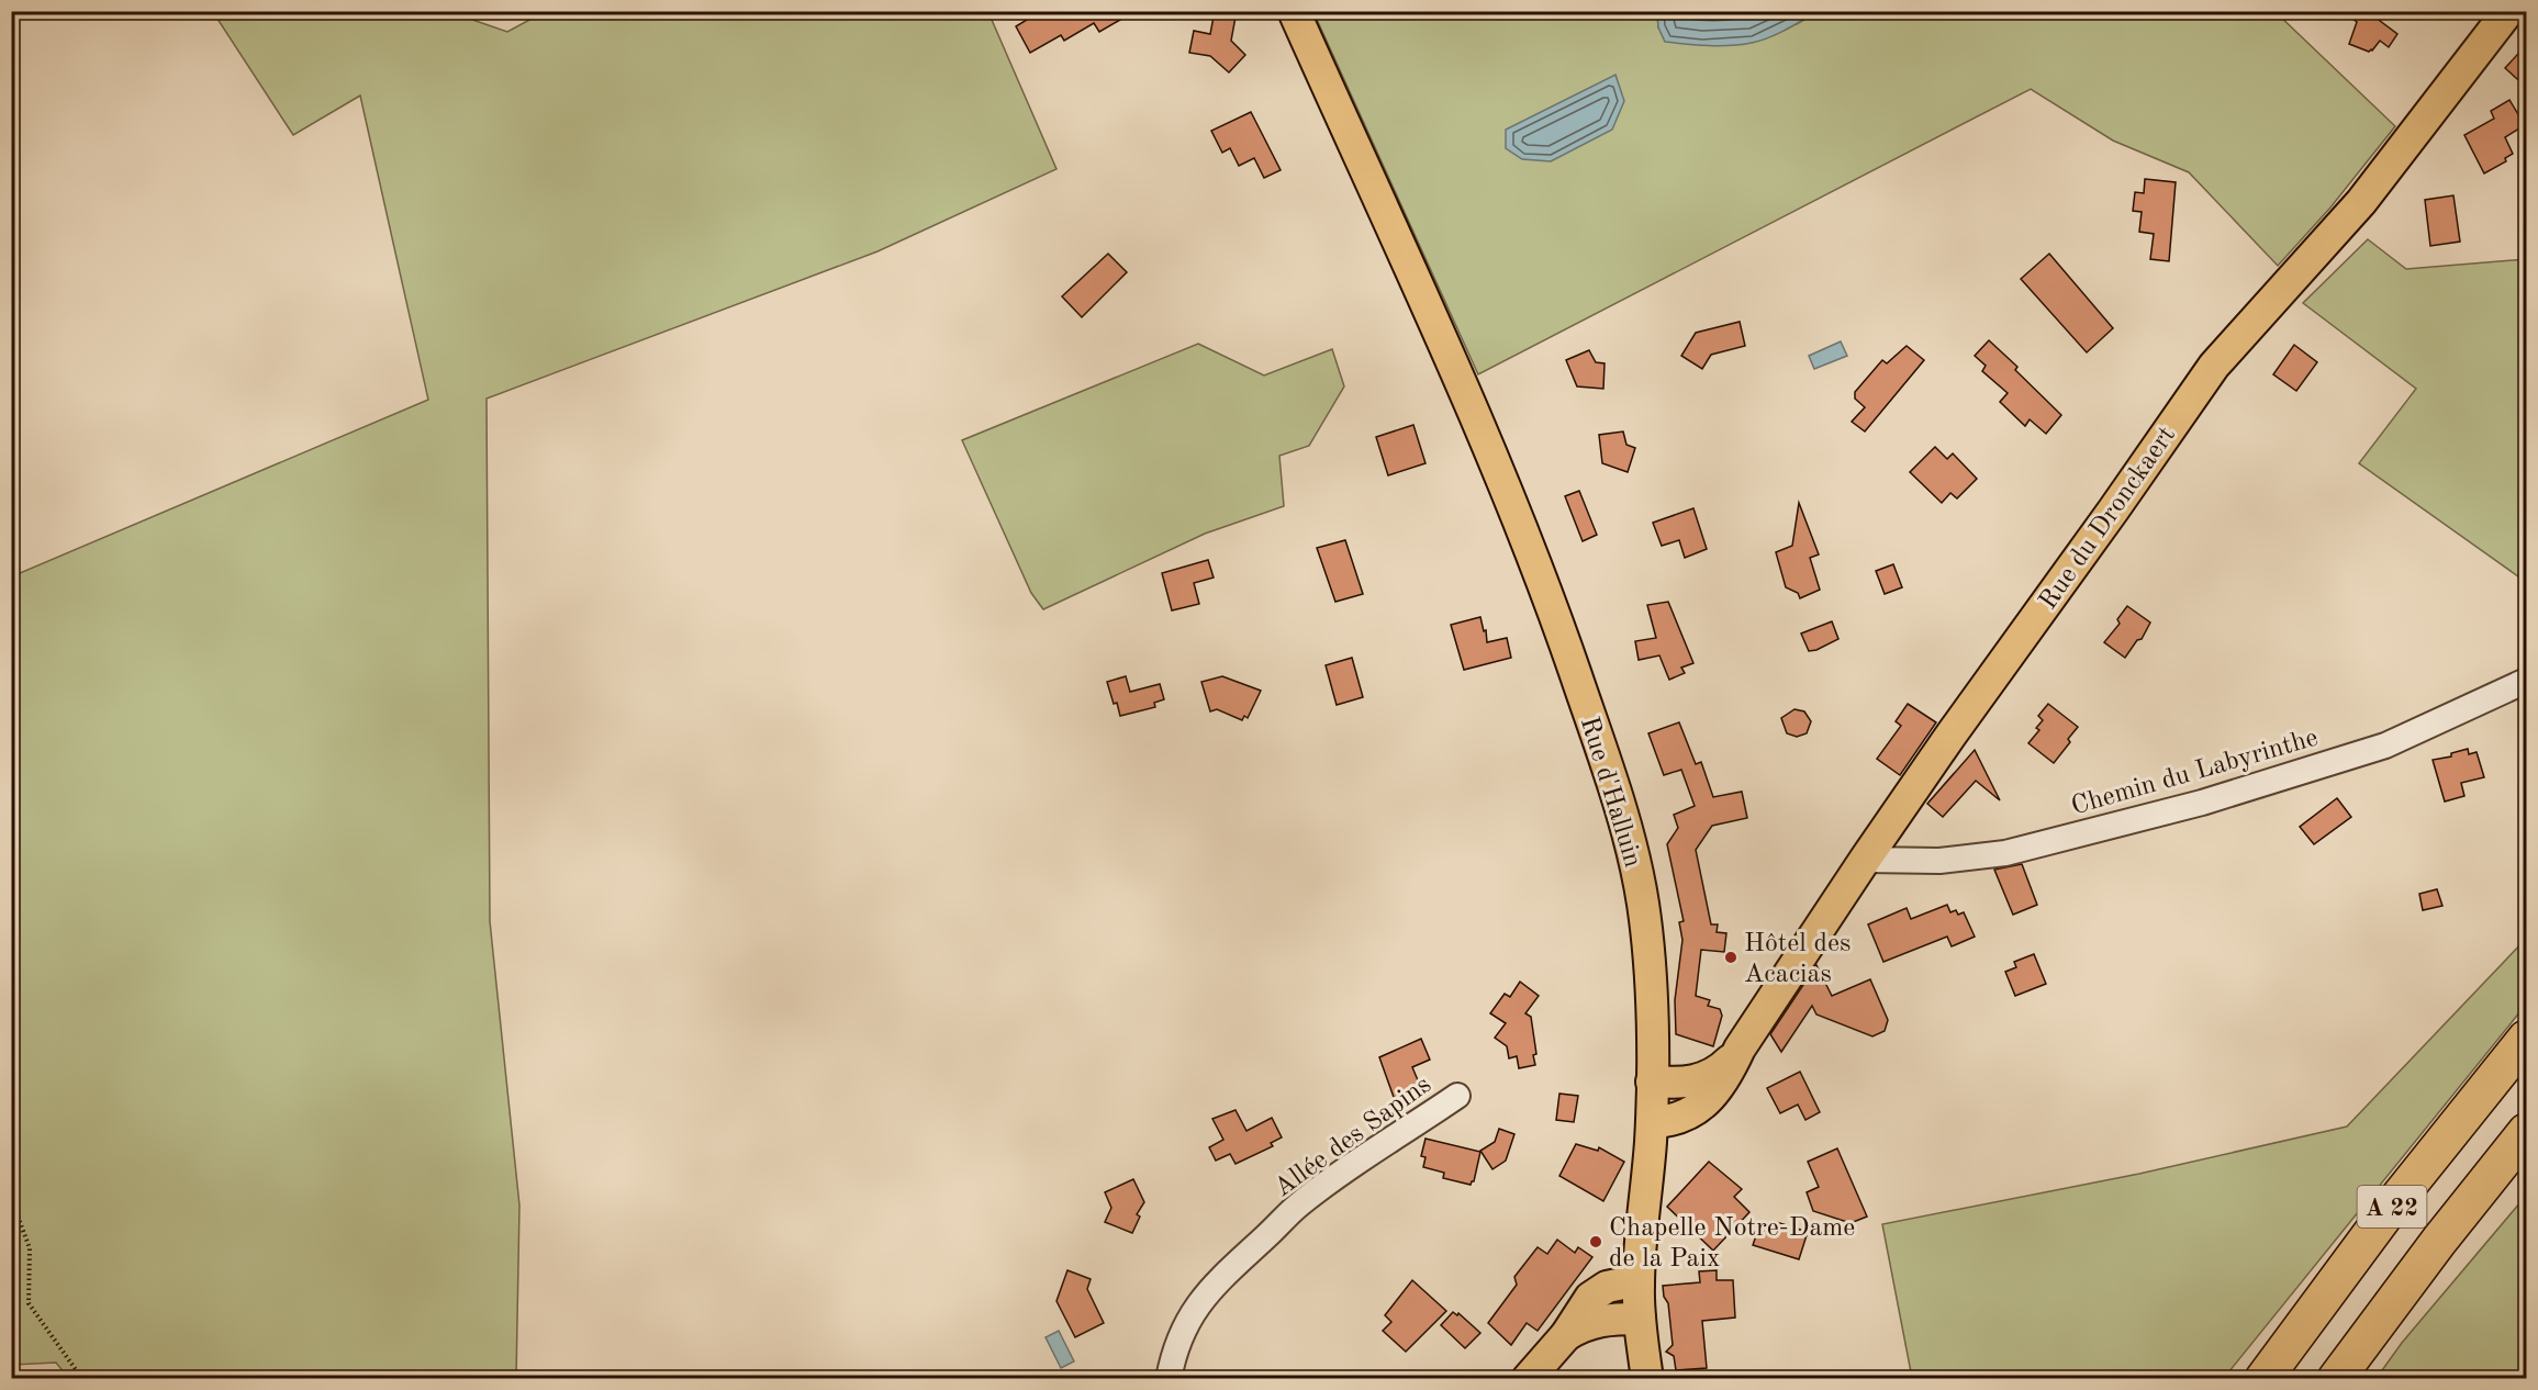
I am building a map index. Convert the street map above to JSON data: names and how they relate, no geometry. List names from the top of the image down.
{
  "streets": {
    "highway": ["A 22"],
    "main road": ["Rue du Dronckaert", "Rue d'Halluin"],
    "street": ["Chemin du Labyrinthe", "Allée des Sapins"]
  },
  "crossings": [
    ["Rue du Dronckaert", "Chemin du Labyrinthe"],
    ["Rue du Dronckaert", "Rue d'Halluin"]
  ],
  "places": ["Hôtel des Acacias", "Chapelle Notre-Dame de la Paix"]
}
